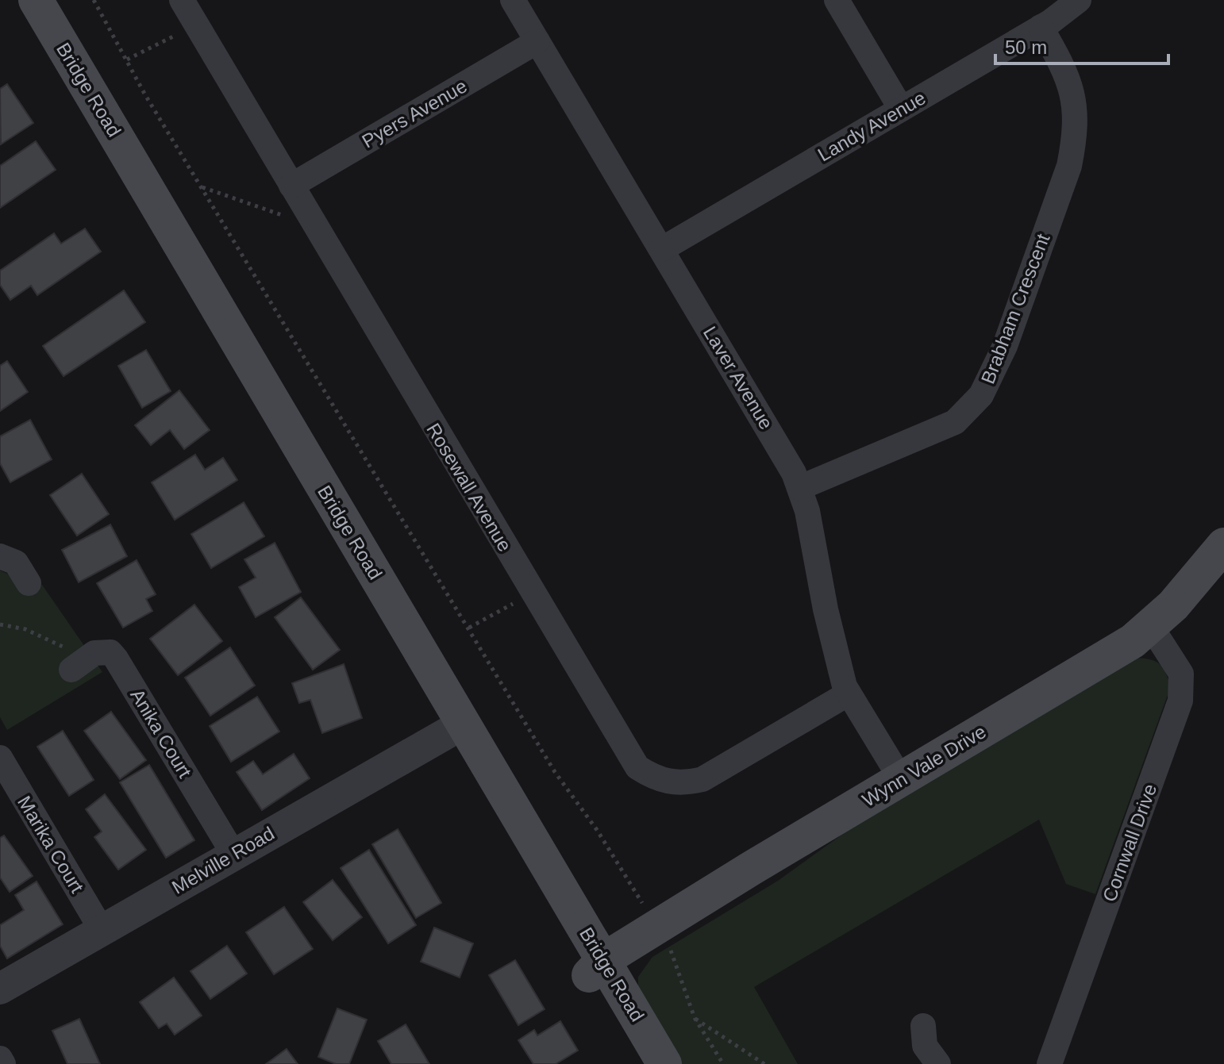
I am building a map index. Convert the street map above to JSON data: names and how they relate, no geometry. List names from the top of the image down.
{
  "streets": {
    "main road": ["Bridge Road", "Wynn Vale Drive"],
    "street": [
      "Pyers Avenue",
      "Landy Avenue",
      "Brabham Crescent",
      "Laver Avenue",
      "Rosewall Avenue",
      "Anika Court",
      "Cornwall Drive",
      "Marika Court",
      "Melville Road"
    ]
  },
  "crossings": [
    ["Bridge Road", "Wynn Vale Drive"],
    ["Bridge Road", "Melville Road"],
    ["Pyers Avenue", "Laver Avenue"],
    ["Pyers Avenue", "Rosewall Avenue"],
    ["Landy Avenue", "Brabham Crescent"],
    ["Landy Avenue", "Laver Avenue"],
    ["Brabham Crescent", "Laver Avenue"],
    ["Laver Avenue", "Rosewall Avenue"],
    ["Laver Avenue", "Wynn Vale Drive"],
    ["Anika Court", "Melville Road"],
    ["Wynn Vale Drive", "Cornwall Drive"],
    ["Marika Court", "Melville Road"]
  ],
  "scale_bar": "50 m"
}
